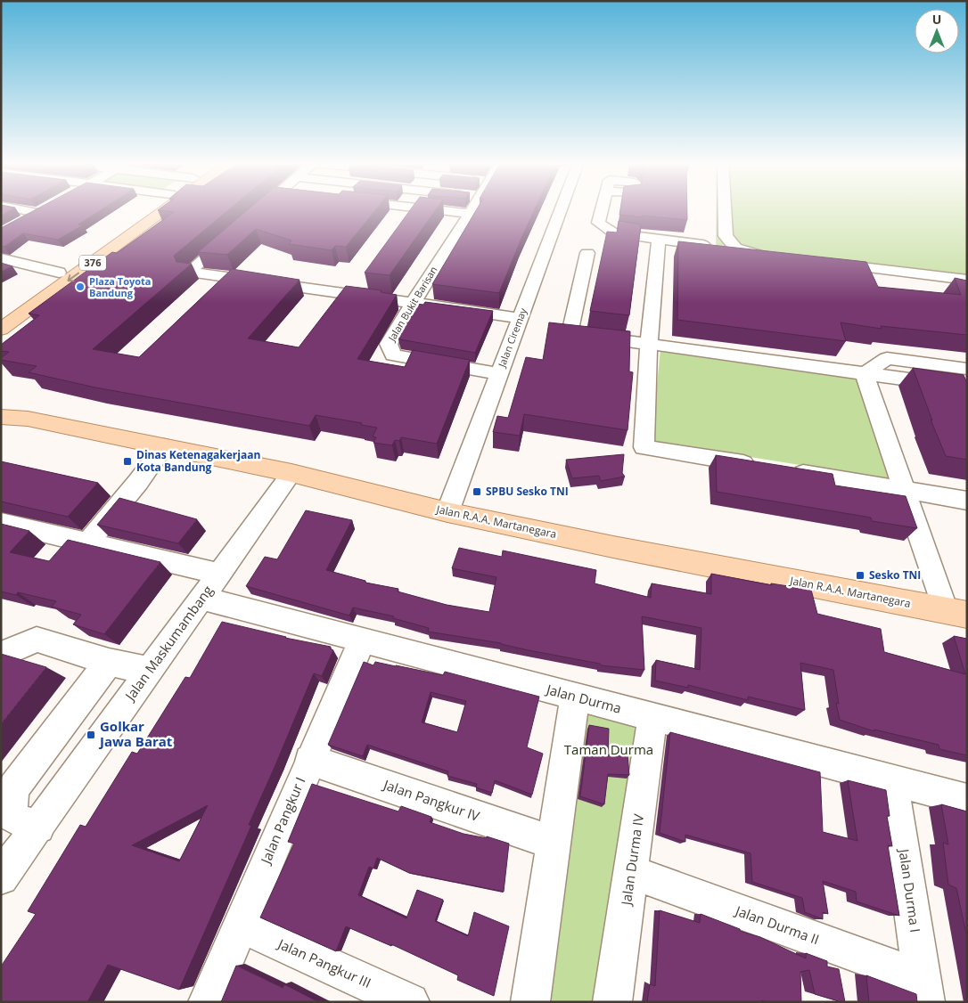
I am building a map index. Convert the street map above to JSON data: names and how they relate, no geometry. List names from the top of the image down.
{
  "streets": {
    "main road": ["376", "Jalan R.A.A. Martanegara"],
    "street": [
      "Jalan Bukit Barisan",
      "Jalan Ciremay",
      "Jalan Maskumambang",
      "Jalan Durma",
      "Jalan Pangkur IV",
      "Jalan Pangkur I",
      "Jalan Durma IV",
      "Jalan Durma I",
      "Jalan Durma II",
      "Jalan Pangkur III"
    ]
  },
  "crossings": [
    ["Jalan Bukit Barisan", "Jalan Ciremay"],
    ["Jalan Ciremay", "Jalan R.A.A. Martanegara"],
    ["Jalan R.A.A. Martanegara", "Jalan Maskumambang"],
    ["Jalan Maskumambang", "Jalan Durma"],
    ["Jalan Durma", "Jalan Pangkur I"],
    ["Jalan Durma", "Jalan Durma IV"],
    ["Jalan Durma", "Jalan Durma I"],
    ["Jalan Pangkur IV", "Jalan Pangkur I"],
    ["Jalan Pangkur I", "Jalan Pangkur III"],
    ["Jalan Durma IV", "Jalan Durma II"],
    ["Jalan Durma I", "Jalan Durma II"]
  ],
  "parks": ["Taman Durma"],
  "places": {
    "other": ["Plaza Toyota Bandung"],
    "transit": [
      "Dinas Ketenagakerjaan Kota Bandung",
      "SPBU Sesko TNI",
      "Sesko TNI",
      "Golkar Jawa Barat"
    ]
  },
  "north": "top"
}
